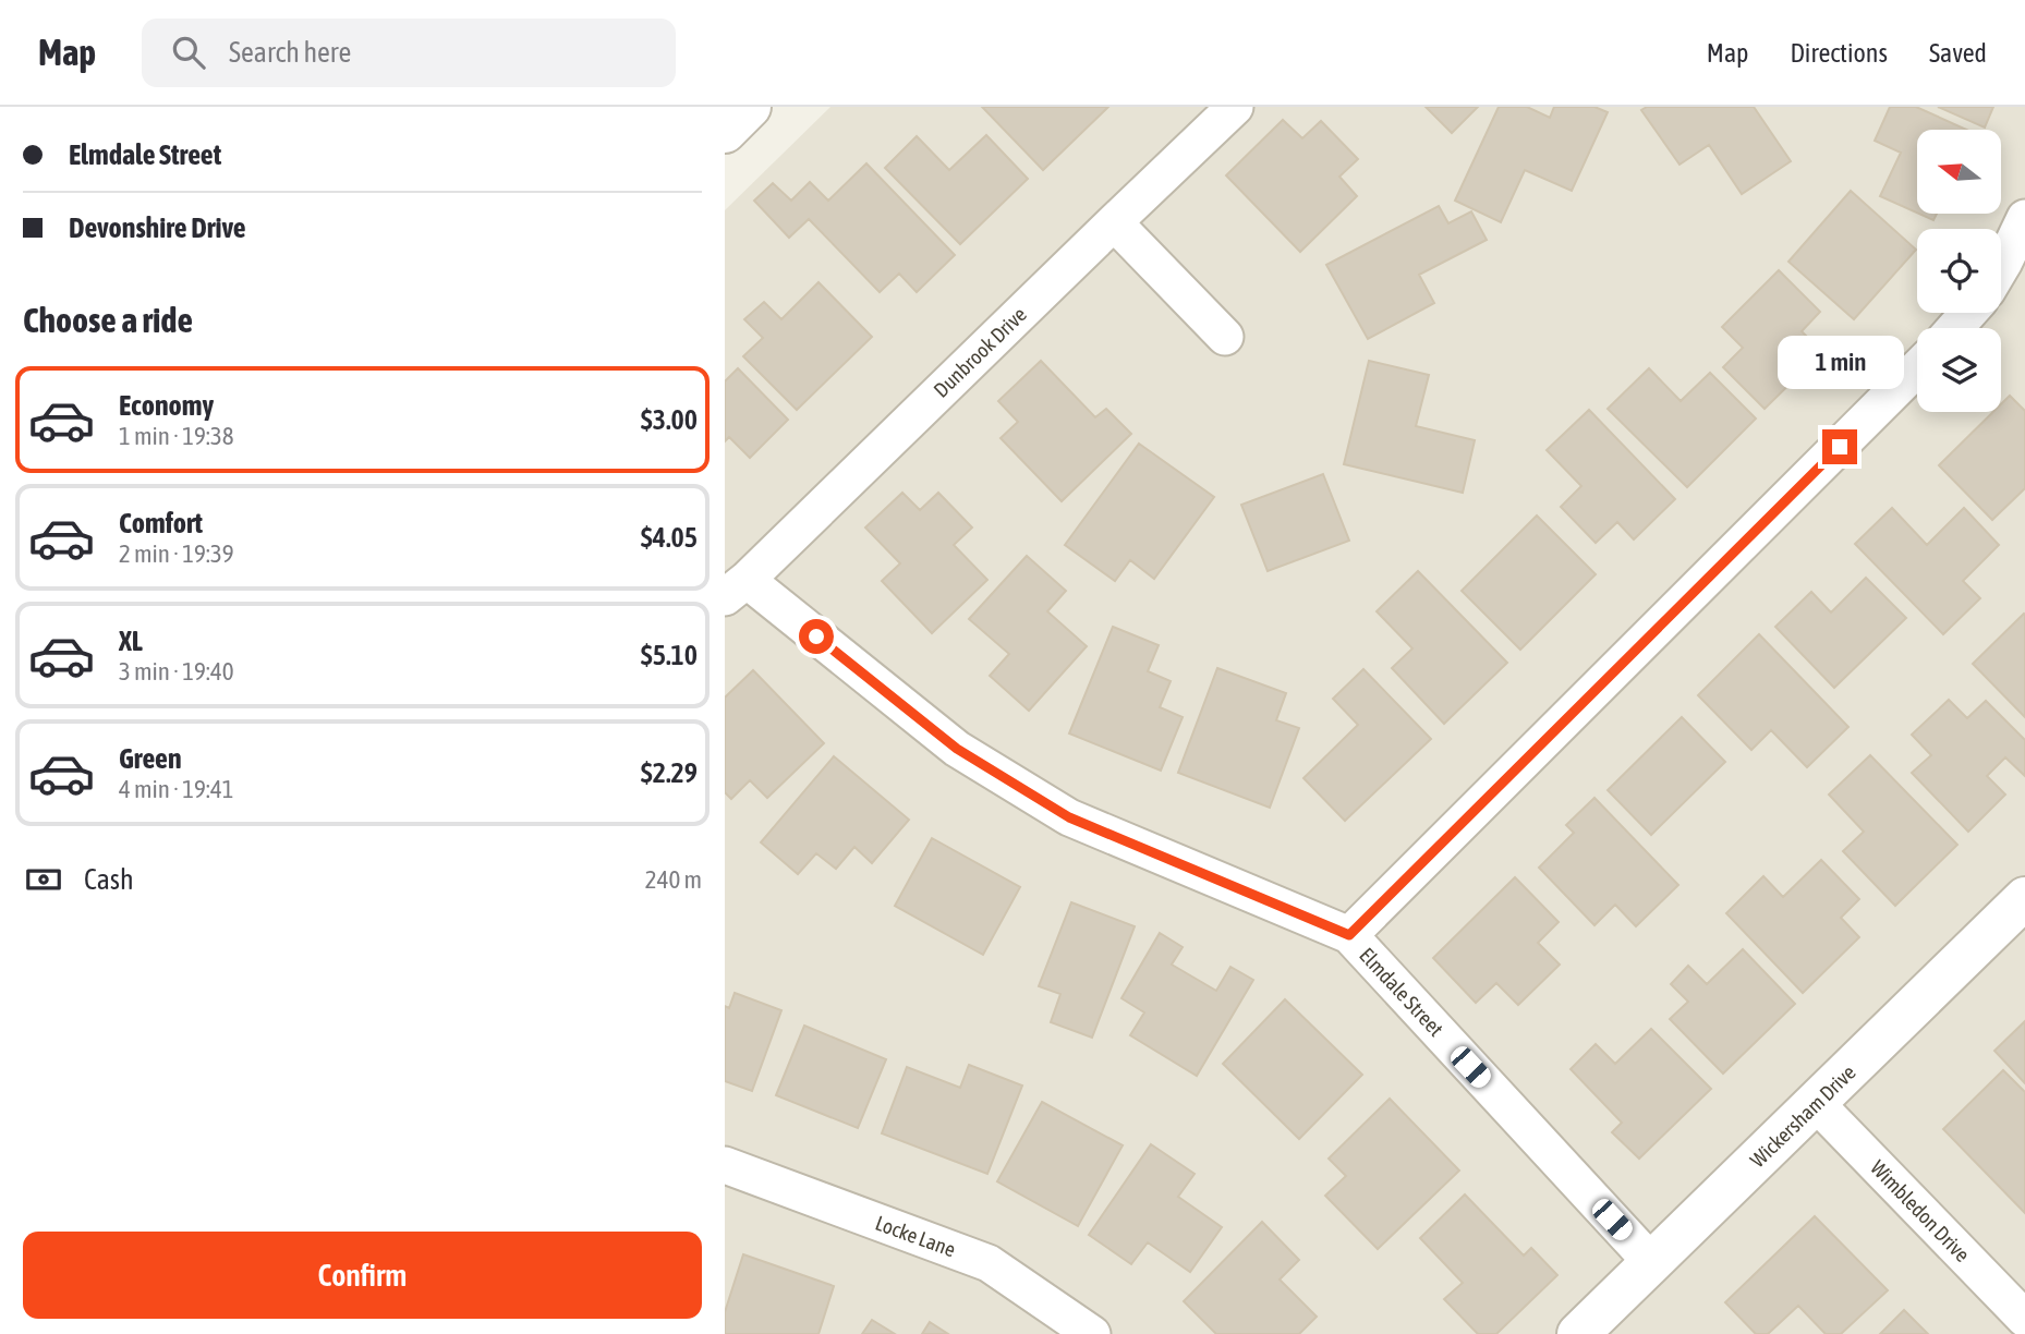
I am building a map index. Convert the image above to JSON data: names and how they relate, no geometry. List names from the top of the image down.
{
  "streets": {
    "street": [
      "Dunbrook Drive",
      "Elmdale Street",
      "Wickersham Drive",
      "Wimbledon Drive",
      "Locke Lane"
    ]
  },
  "crossings": [
    ["Dunbrook Drive", "Elmdale Street"],
    ["Elmdale Street", "Wickersham Drive"],
    ["Wickersham Drive", "Wimbledon Drive"]
  ],
  "north": "left",
  "page": {
    "header": "Map",
    "search": "Search here",
    "nav": ["Map", "Directions", "Saved"],
    "banner": ["Elmdale Street", "Devonshire Drive"],
    "heading": "Choose a ride",
    "bubble": "1 min",
    "list": [
      {
        "name": "Economy",
        "note": "1 min · 19:38",
        "value": "$3.00"
      },
      {
        "name": "Comfort",
        "note": "2 min · 19:39",
        "value": "$4.05"
      },
      {
        "name": "XL",
        "note": "3 min · 19:40",
        "value": "$5.10"
      },
      {
        "name": "Green",
        "note": "4 min · 19:41",
        "value": "$2.29"
      }
    ],
    "pay": ["Cash", "240 m"],
    "buttons": "Confirm"
  }
}
